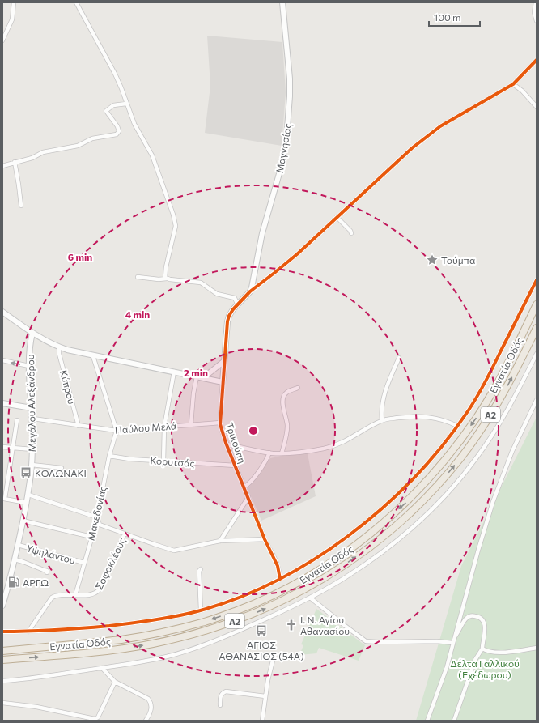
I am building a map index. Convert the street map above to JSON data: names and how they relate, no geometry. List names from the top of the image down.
{
  "streets": {
    "highway": ["Εγνατία Οδός", "Α2"],
    "street": [
      "Μαγνησίας",
      "Κύπρου",
      "Μεγάλου Αλεξάνδρου",
      "Παύλου Μελά",
      "Τρικούπη",
      "Κορυτσάς",
      "Μακεδονίας",
      "Υψηλάντου",
      "Σοφοκλέους"
    ]
  },
  "crossings": [
    ["Μαγνησίας", "Τρικούπη"],
    ["Κύπρου", "Παύλου Μελά"],
    ["Μεγάλου Αλεξάνδρου", "Παύλου Μελά"],
    ["Μεγάλου Αλεξάνδρου", "Υψηλάντου"],
    ["Παύλου Μελά", "Τρικούπη"],
    ["Παύλου Μελά", "Μακεδονίας"],
    ["Τρικούπη", "Κορυτσάς"],
    ["Κορυτσάς", "Μακεδονίας"],
    ["Μακεδονίας", "Υψηλάντου"],
    ["Μακεδονίας", "Σοφοκλέους"]
  ],
  "parks": ["Δέλτα Γαλλικού (Εχέδωρου)"],
  "places": {
    "place": ["Τούμπα"],
    "bus stop": ["ΚΟΛΩΝΑΚΙ", "ΑΓΙΟΣ ΑΘΑΝΑΣΙΟΣ (54Α)"],
    "fuel station": ["ΑΡΓΩ"],
    "church": ["Ι. Ν. Αγίου Αθανασίου"]
  },
  "scale_bar": "100 m",
  "rings": ["6 min", "4 min", "2 min"]
}
